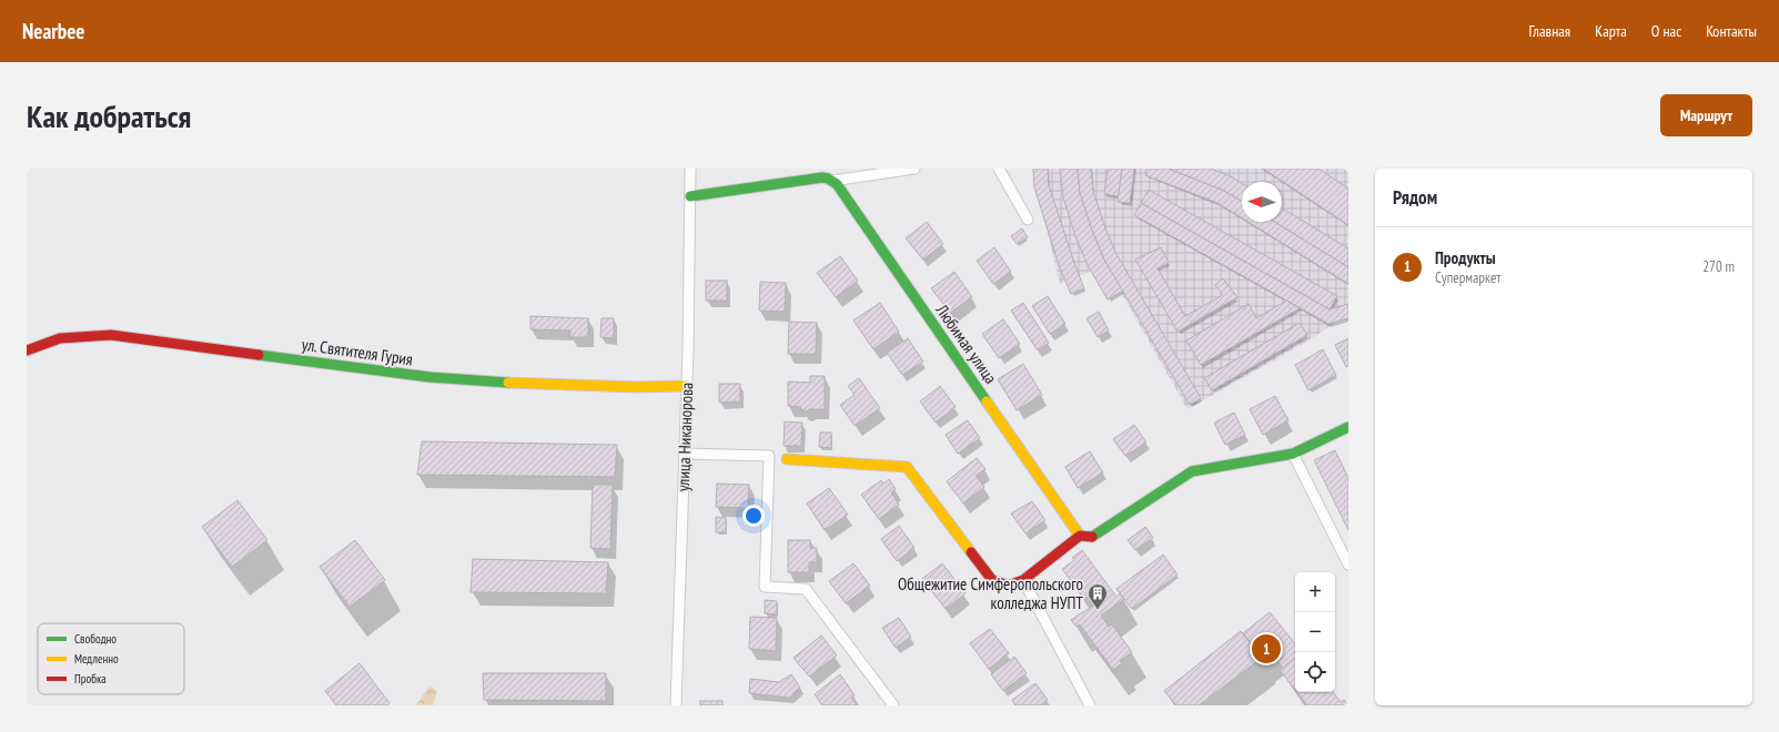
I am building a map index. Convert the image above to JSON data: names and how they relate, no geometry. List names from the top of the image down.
{
  "streets": {
    "street": ["Любимая улица", "ул. Святителя Гурия", "улица Никанорова"]
  },
  "crossings": [
    ["ул. Святителя Гурия", "улица Никанорова"]
  ],
  "places": {
    "building": ["Общежитие Симферопольского колледжа НУПТ"]
  },
  "legend": ["Свободно", "Медленно", "Пробка"],
  "north": "left",
  "page": {
    "header": "Nearbee",
    "nav": [
      "Главная",
      "Карта",
      "О нас",
      "Контакты"
    ],
    "buttons": "Маршрут",
    "title": "Как добраться",
    "heading": "Рядом",
    "list": [
      {
        "mark": "1",
        "name": "Продукты",
        "note": "Супермаркет",
        "value": "270 m"
      }
    ],
    "map_buttons": ["+", "−"],
    "pins": "1"
  }
}
